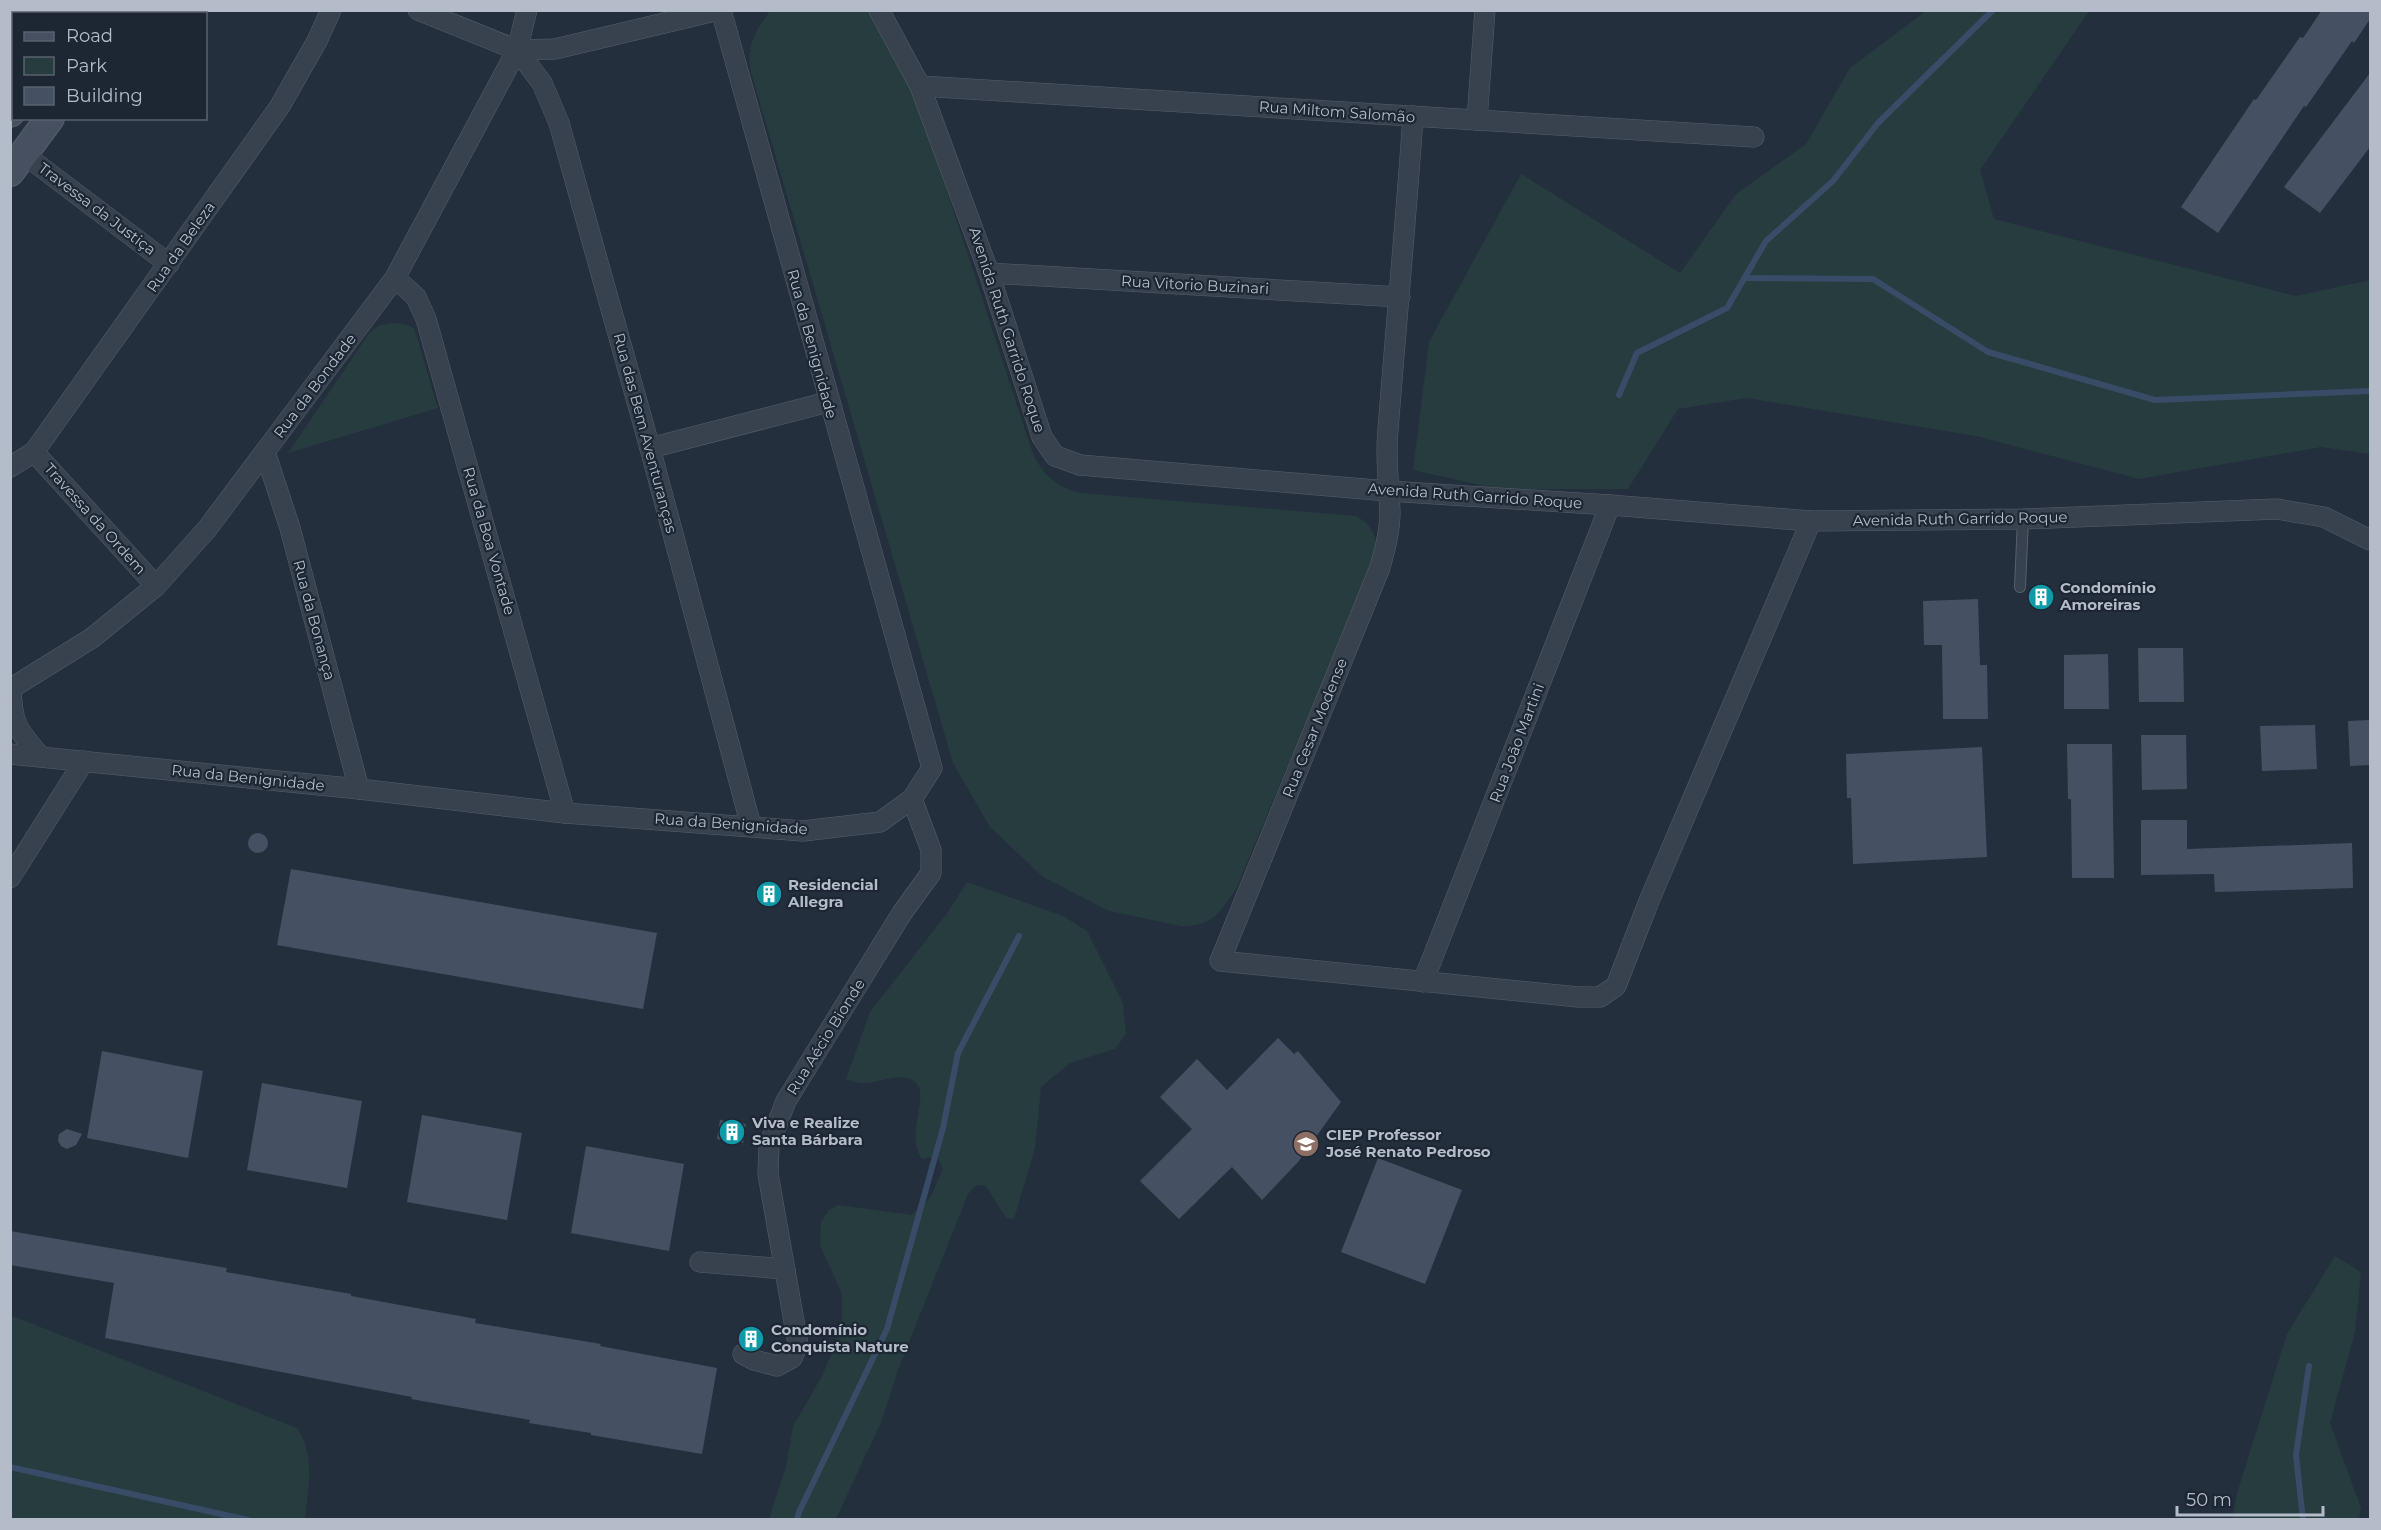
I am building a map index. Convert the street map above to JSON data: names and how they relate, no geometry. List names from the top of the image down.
{
  "streets": {
    "street": [
      "Rua Miltom Salomão",
      "Travessa da Justiça",
      "Rua da Beleza",
      "Rua Vitorio Buzinari",
      "Avenida Ruth Garrido Roque",
      "Rua da Benignidade",
      "Rua da Bondade",
      "Rua das Bem Aventuranças",
      "Travessa da Ordem",
      "Rua da Boa Vontade",
      "Rua da Bonança",
      "Rua Cesar Modense",
      "Rua João Martini",
      "Rua Aécio Bionde"
    ]
  },
  "crossings": [
    ["Rua Miltom Salomão", "Avenida Ruth Garrido Roque"],
    ["Rua Miltom Salomão", "Rua Cesar Modense"],
    ["Travessa da Justiça", "Rua da Beleza"],
    ["Rua da Beleza", "Travessa da Ordem"],
    ["Rua Vitorio Buzinari", "Avenida Ruth Garrido Roque"],
    ["Rua Vitorio Buzinari", "Rua Cesar Modense"],
    ["Avenida Ruth Garrido Roque", "Rua Cesar Modense"],
    ["Avenida Ruth Garrido Roque", "Rua João Martini"],
    ["Rua da Benignidade", "Rua das Bem Aventuranças"],
    ["Rua da Benignidade", "Rua da Boa Vontade"],
    ["Rua da Benignidade", "Rua da Bonança"],
    ["Rua da Benignidade", "Rua Aécio Bionde"],
    ["Rua da Bondade", "Rua das Bem Aventuranças"],
    ["Rua da Bondade", "Travessa da Ordem"],
    ["Rua da Bondade", "Rua da Boa Vontade"],
    ["Rua da Bondade", "Rua da Bonança"],
    ["Rua Cesar Modense", "Rua João Martini"]
  ],
  "places": {
    "building": [
      "Condomínio Amoreiras",
      "Residencial Allegra",
      "Viva e Realize Santa Bárbara",
      "Condomínio Conquista Nature"
    ],
    "school or university": ["CIEP Professor José Renato Pedroso"]
  },
  "legend": ["Road", "Park", "Building"],
  "scale_bar": "50 m"
}
